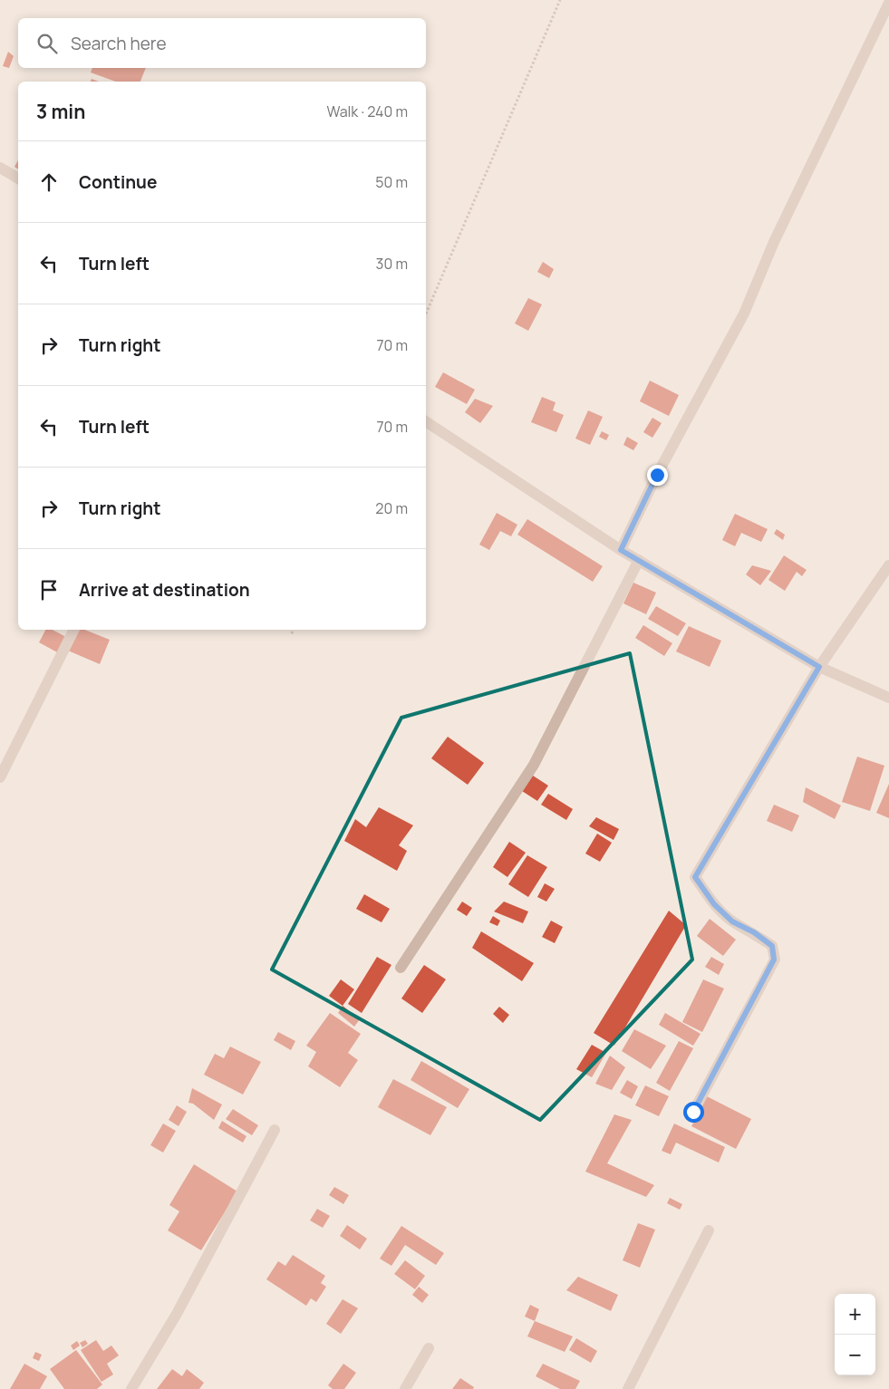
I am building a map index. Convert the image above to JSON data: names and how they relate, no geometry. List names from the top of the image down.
{
  "page": {
    "search": "Search here",
    "heading": ["3 min", "Walk · 240 m"],
    "list": [
      ["Continue", "50 m"],
      ["Turn left", "30 m"],
      ["Turn right", "70 m"],
      ["Turn left", "70 m"],
      ["Turn right", "20 m"],
      "Arrive at destination"
    ],
    "map_buttons": ["+", "−"]
  }
}
